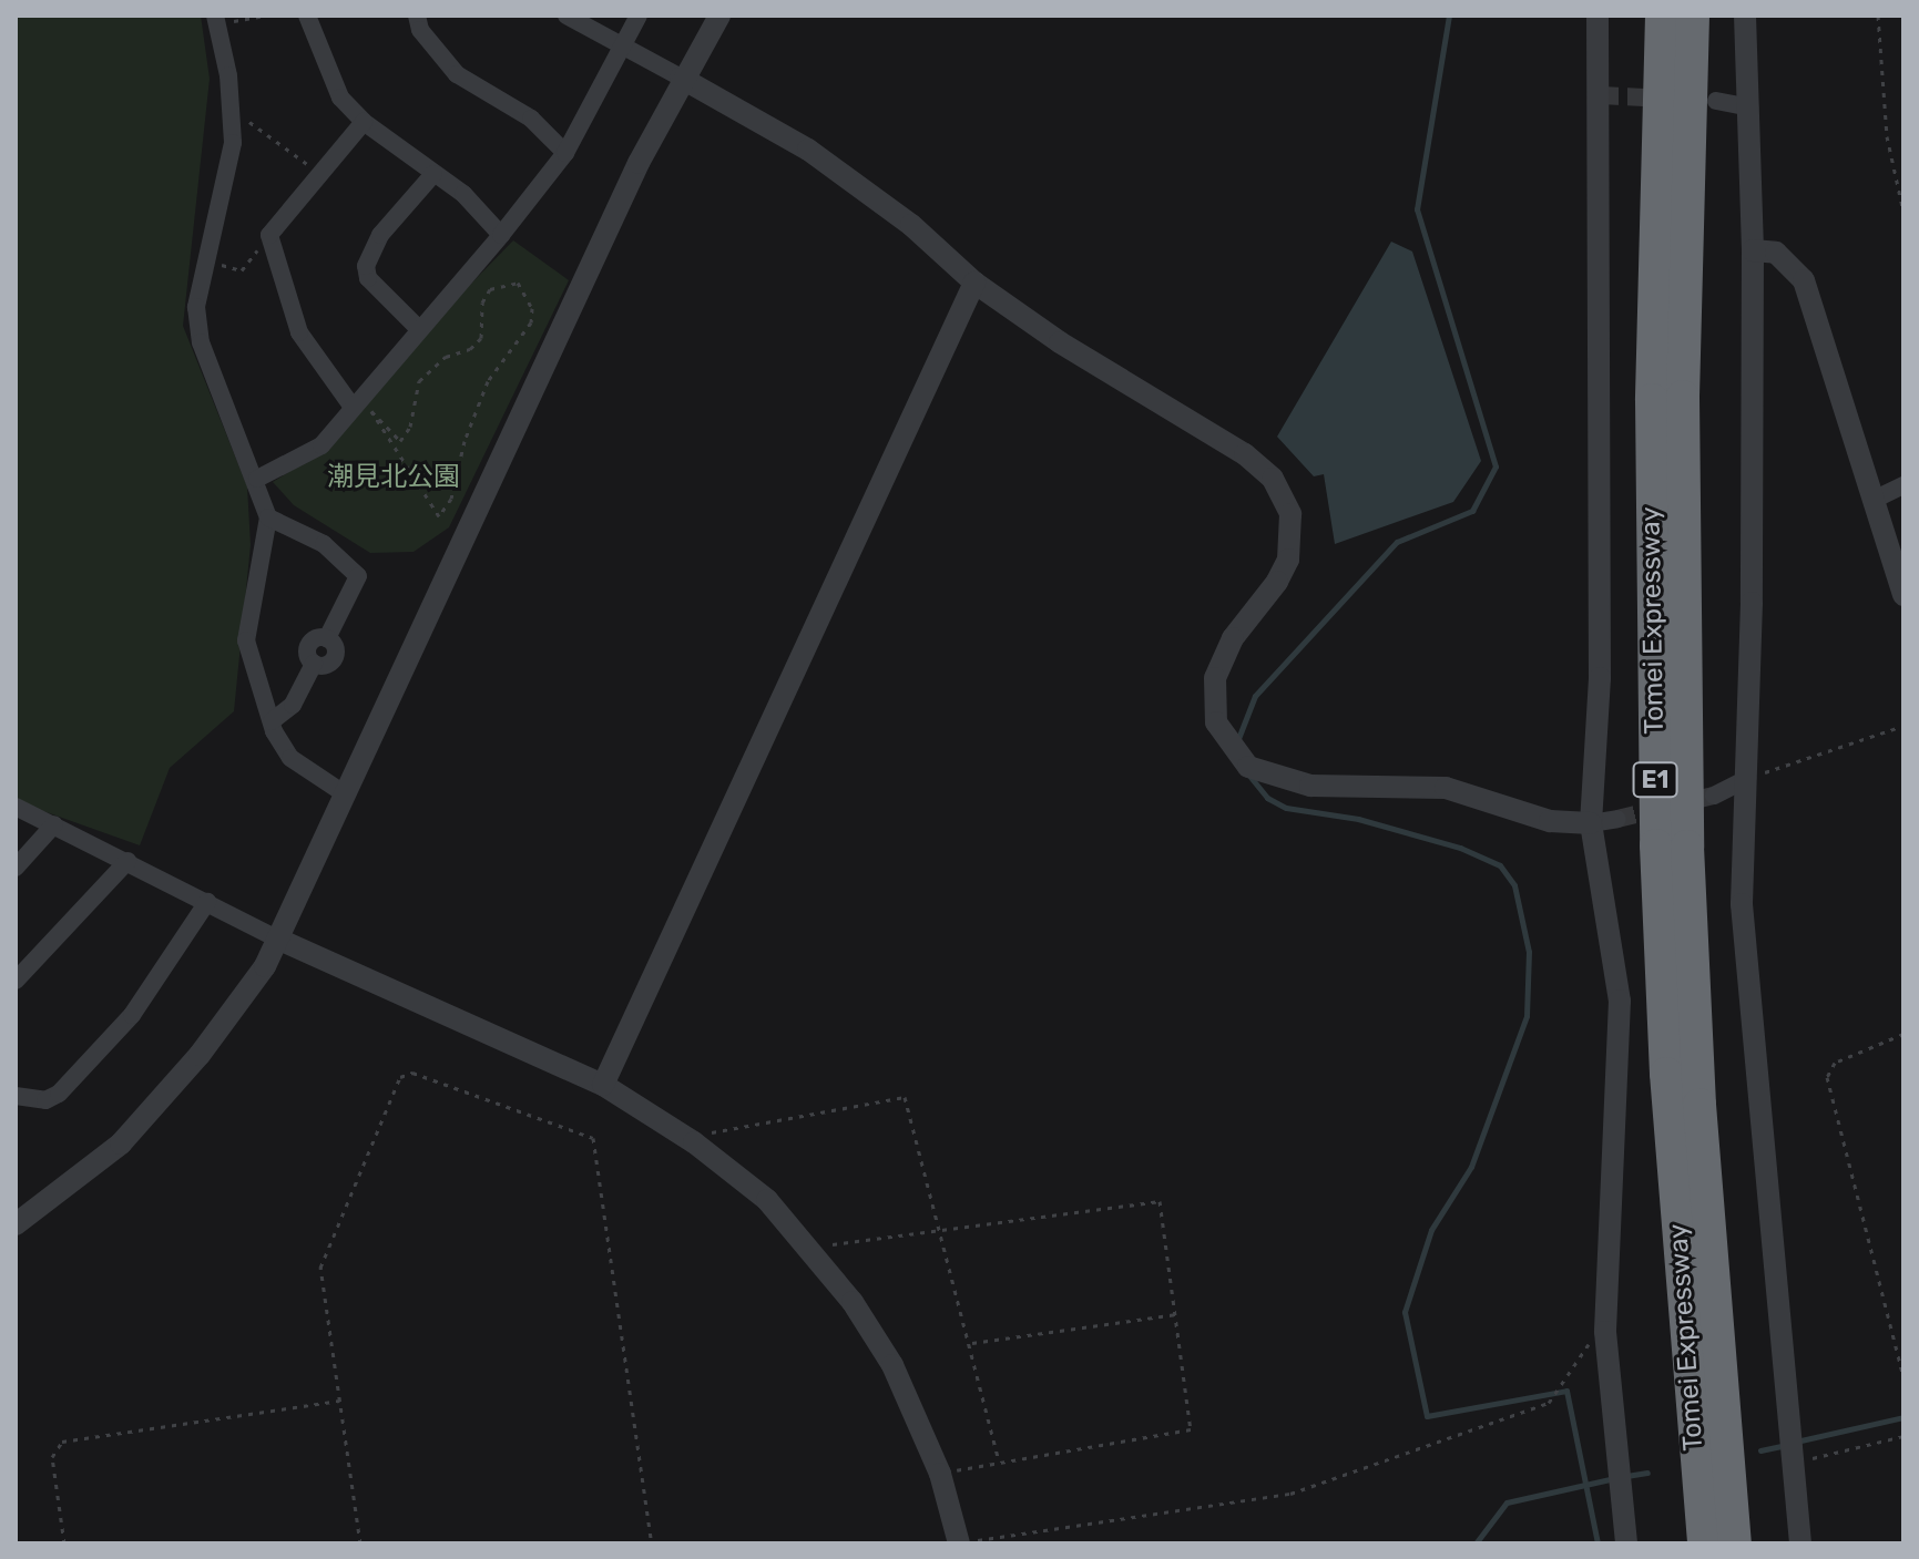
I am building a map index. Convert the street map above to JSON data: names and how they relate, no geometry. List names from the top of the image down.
{
  "streets": {
    "highway": ["Tomei Expressway", "E1"]
  },
  "parks": ["潮見北公園"]
}
